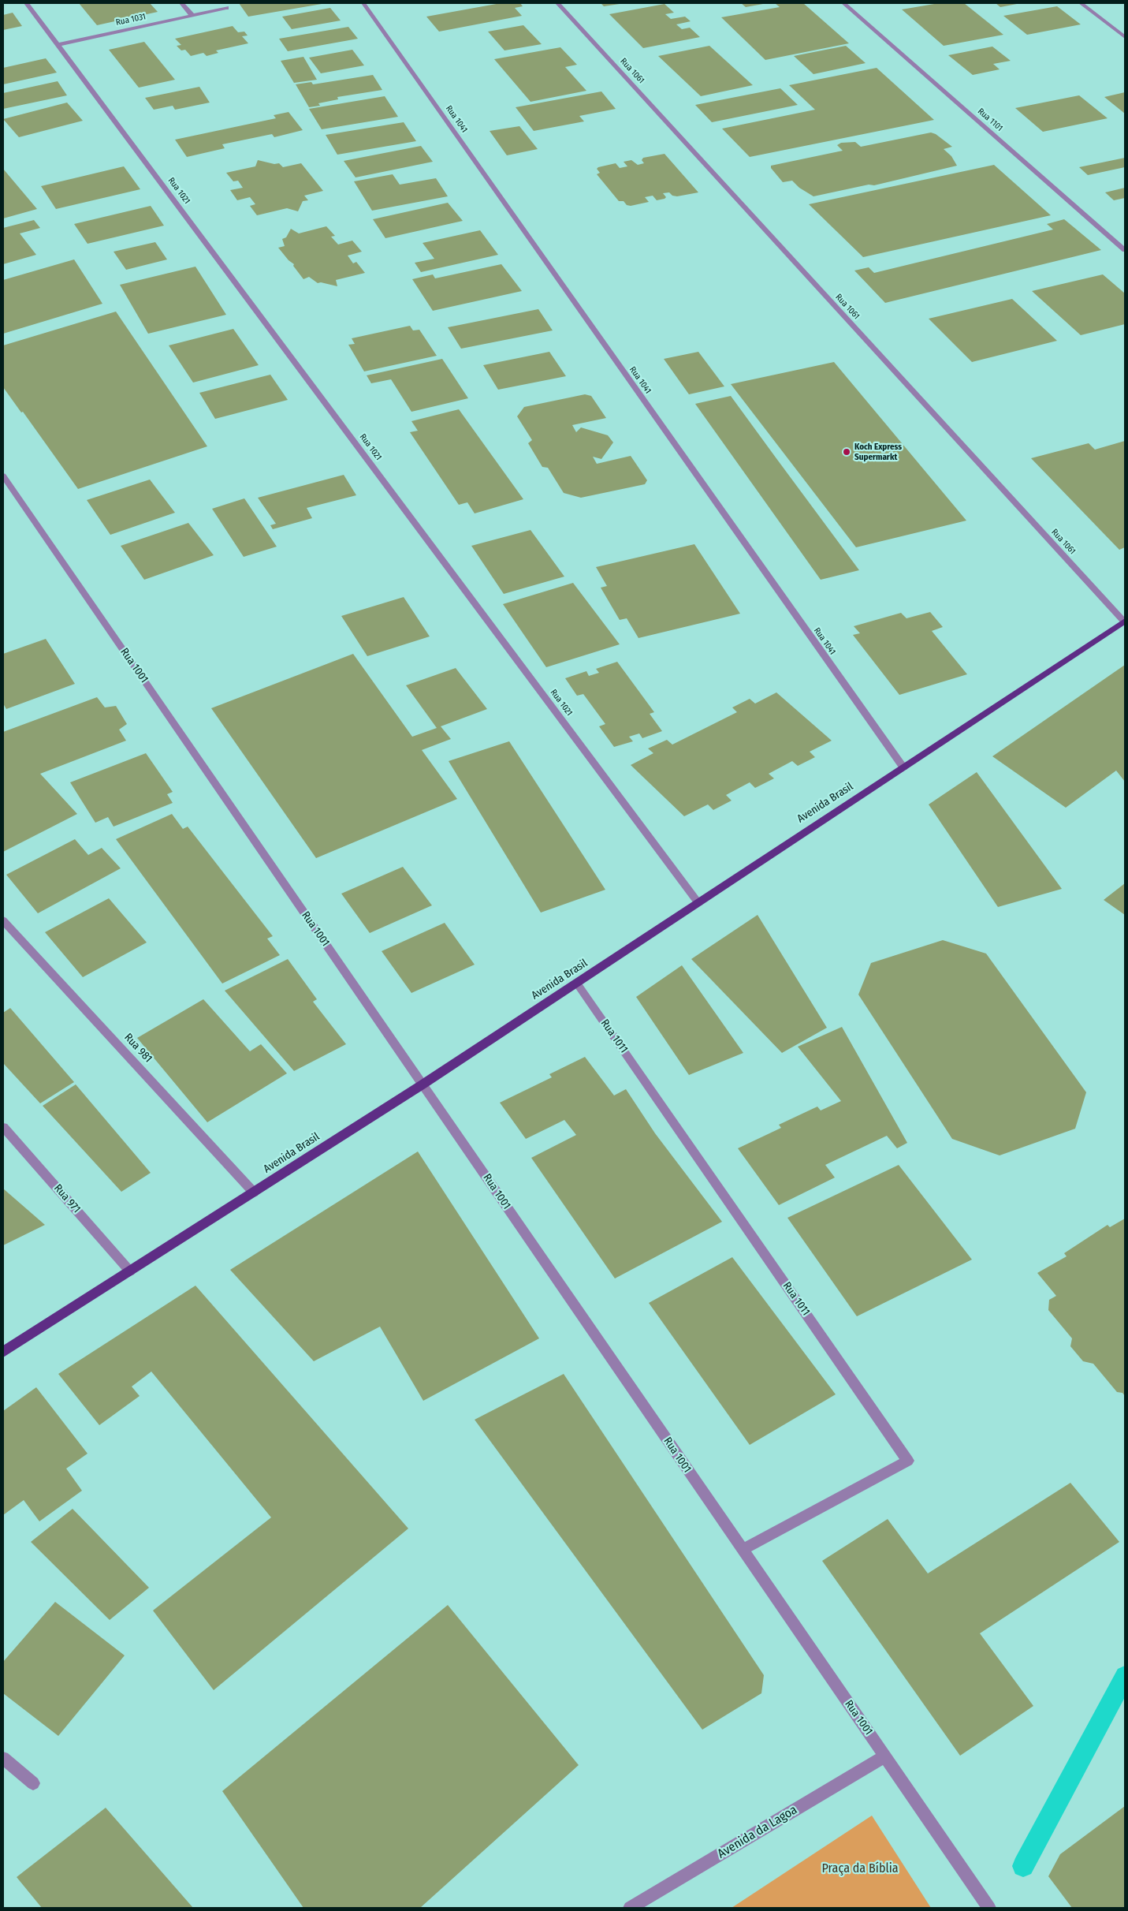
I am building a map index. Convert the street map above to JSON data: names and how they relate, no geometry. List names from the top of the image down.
{
  "streets": {
    "main road": ["Avenida Brasil"],
    "street": [
      "Rua 1031",
      "Rua 1061",
      "Rua 1041",
      "Rua 1101",
      "Rua 1021",
      "Rua 1001",
      "Rua 1011",
      "Rua 981",
      "Rua 971",
      "Avenida da Lagoa"
    ]
  },
  "crossings": [
    ["Rua 1031", "Rua 1021"],
    ["Rua 1061", "Avenida Brasil"],
    ["Rua 1041", "Avenida Brasil"],
    ["Rua 1021", "Avenida Brasil"],
    ["Rua 1001", "Avenida Brasil"],
    ["Rua 1001", "Rua 1011"],
    ["Rua 1001", "Avenida da Lagoa"],
    ["Avenida Brasil", "Rua 1011"],
    ["Avenida Brasil", "Rua 981"],
    ["Avenida Brasil", "Rua 971"]
  ],
  "parks": ["Praça da Bíblia"],
  "places": ["Koch Express Supermarkt"]
}
